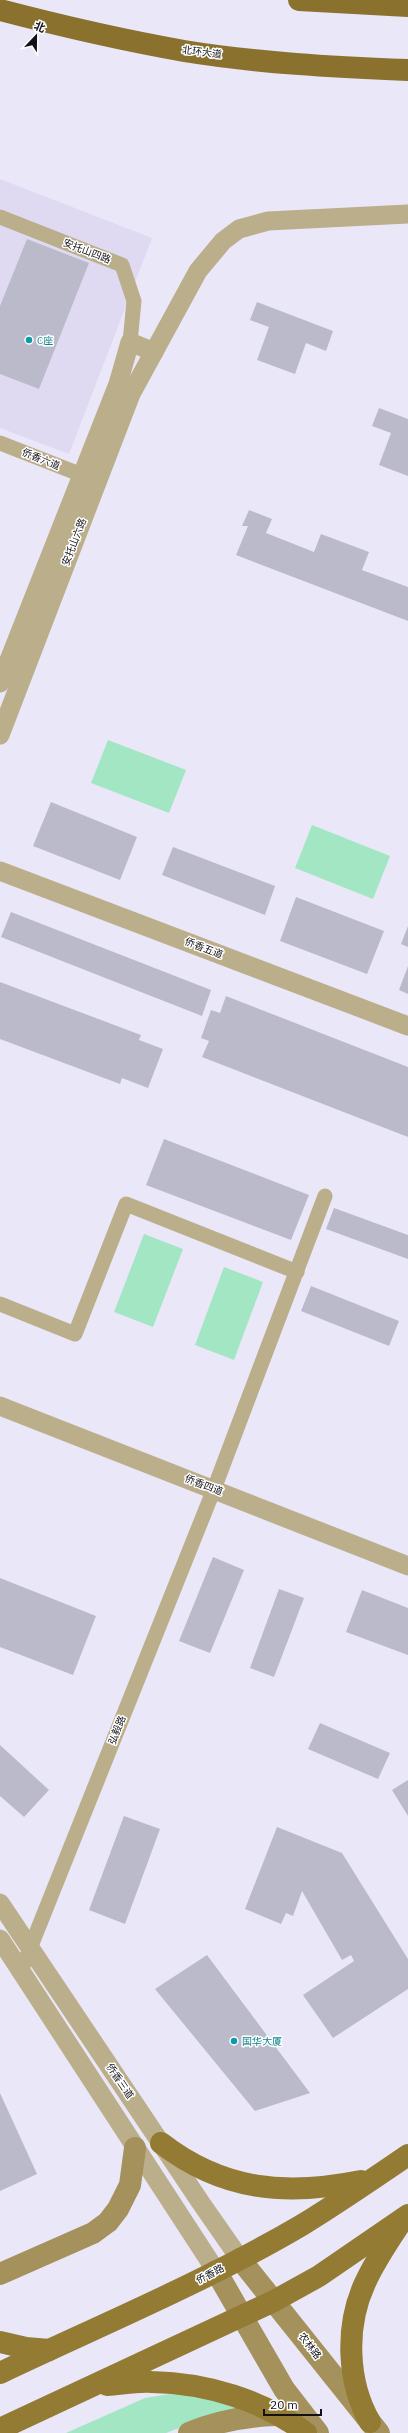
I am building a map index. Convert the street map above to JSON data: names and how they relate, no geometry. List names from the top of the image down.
{
  "streets": {
    "highway": ["北环大道"],
    "main road": ["侨香路", "农林路"],
    "street": [
      "安托山四路",
      "侨香六道",
      "安托山六路",
      "侨香五道",
      "侨香四道",
      "弘毅路",
      "侨香三道"
    ]
  },
  "crossings": [
    ["安托山四路", "安托山六路"],
    ["侨香六道", "安托山六路"],
    ["侨香四道", "弘毅路"],
    ["弘毅路", "侨香三道"],
    ["侨香三道", "侨香路"],
    ["侨香三道", "农林路"],
    ["侨香路", "农林路"]
  ],
  "places": ["C座", "国华大厦"],
  "scale_bar": "20 m",
  "north": "top"
}
